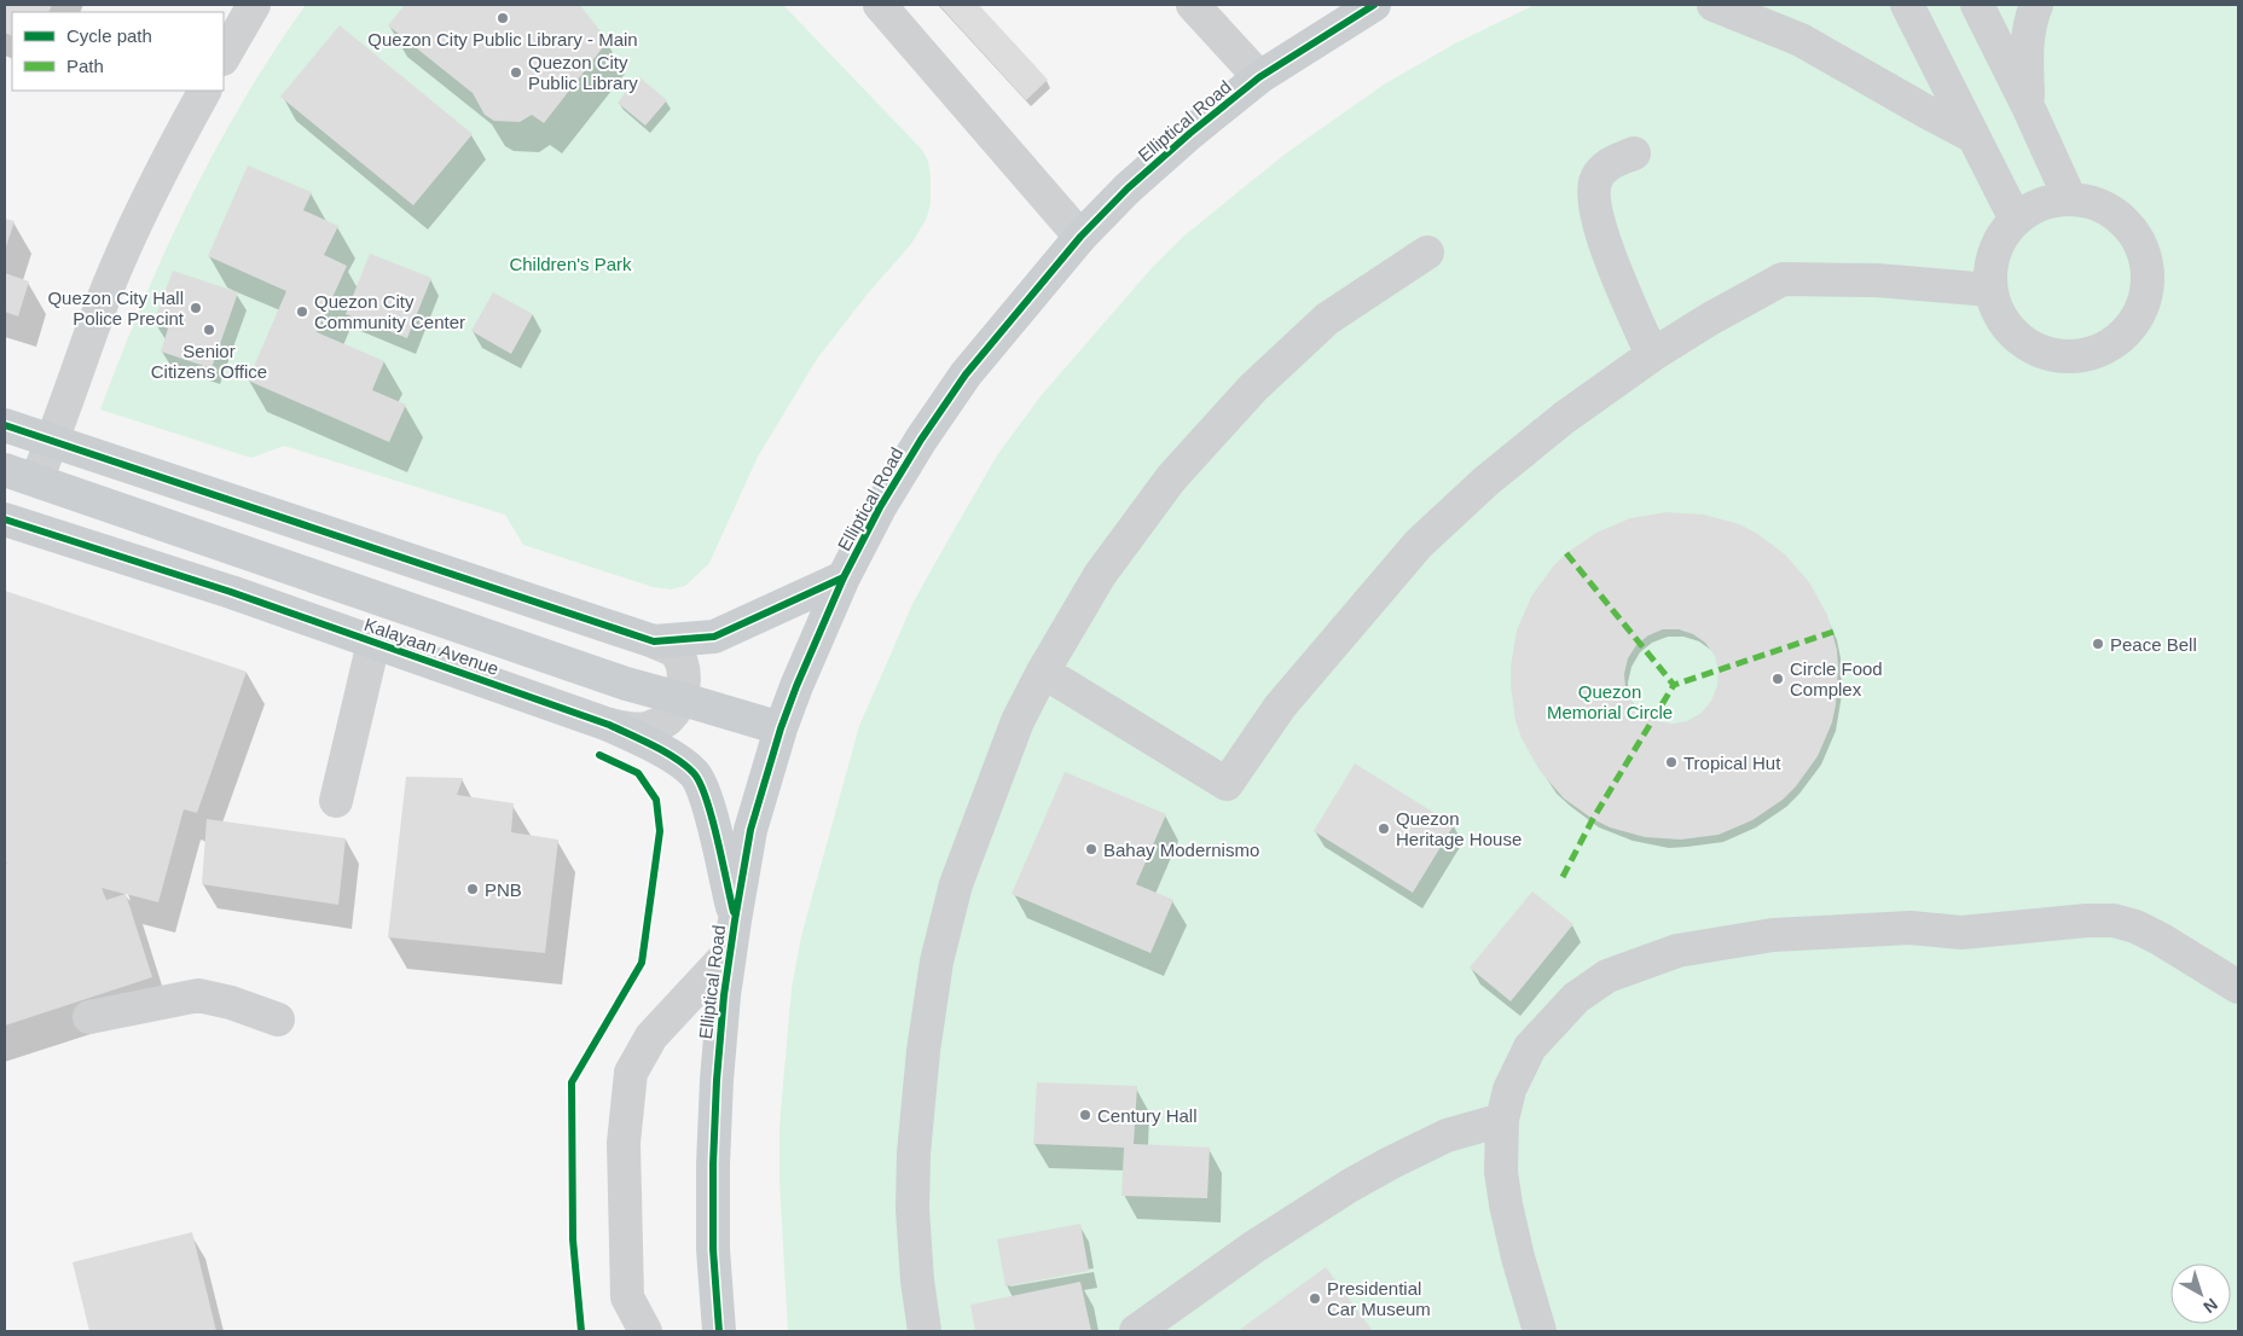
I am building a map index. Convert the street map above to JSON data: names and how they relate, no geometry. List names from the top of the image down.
{
  "streets": {
    "main road": ["Elliptical Road", "Kalayaan Avenue"]
  },
  "crossings": [
    ["Elliptical Road", "Kalayaan Avenue"]
  ],
  "parks": ["Children's Park", "Quezon Memorial Circle"],
  "places": [
    "Quezon City Public Library - Main",
    "Quezon City Public Library",
    "Quezon City Hall Police Precint",
    "Quezon City Community Center",
    "Senior Citizens Office",
    "Peace Bell",
    "Circle Food Complex",
    "Tropical Hut",
    "Quezon Heritage House",
    "Bahay Modernismo",
    "PNB",
    "Century Hall",
    "Presidential Car Museum"
  ],
  "legend": ["Cycle path", "Path"],
  "north": "bottom right"
}
